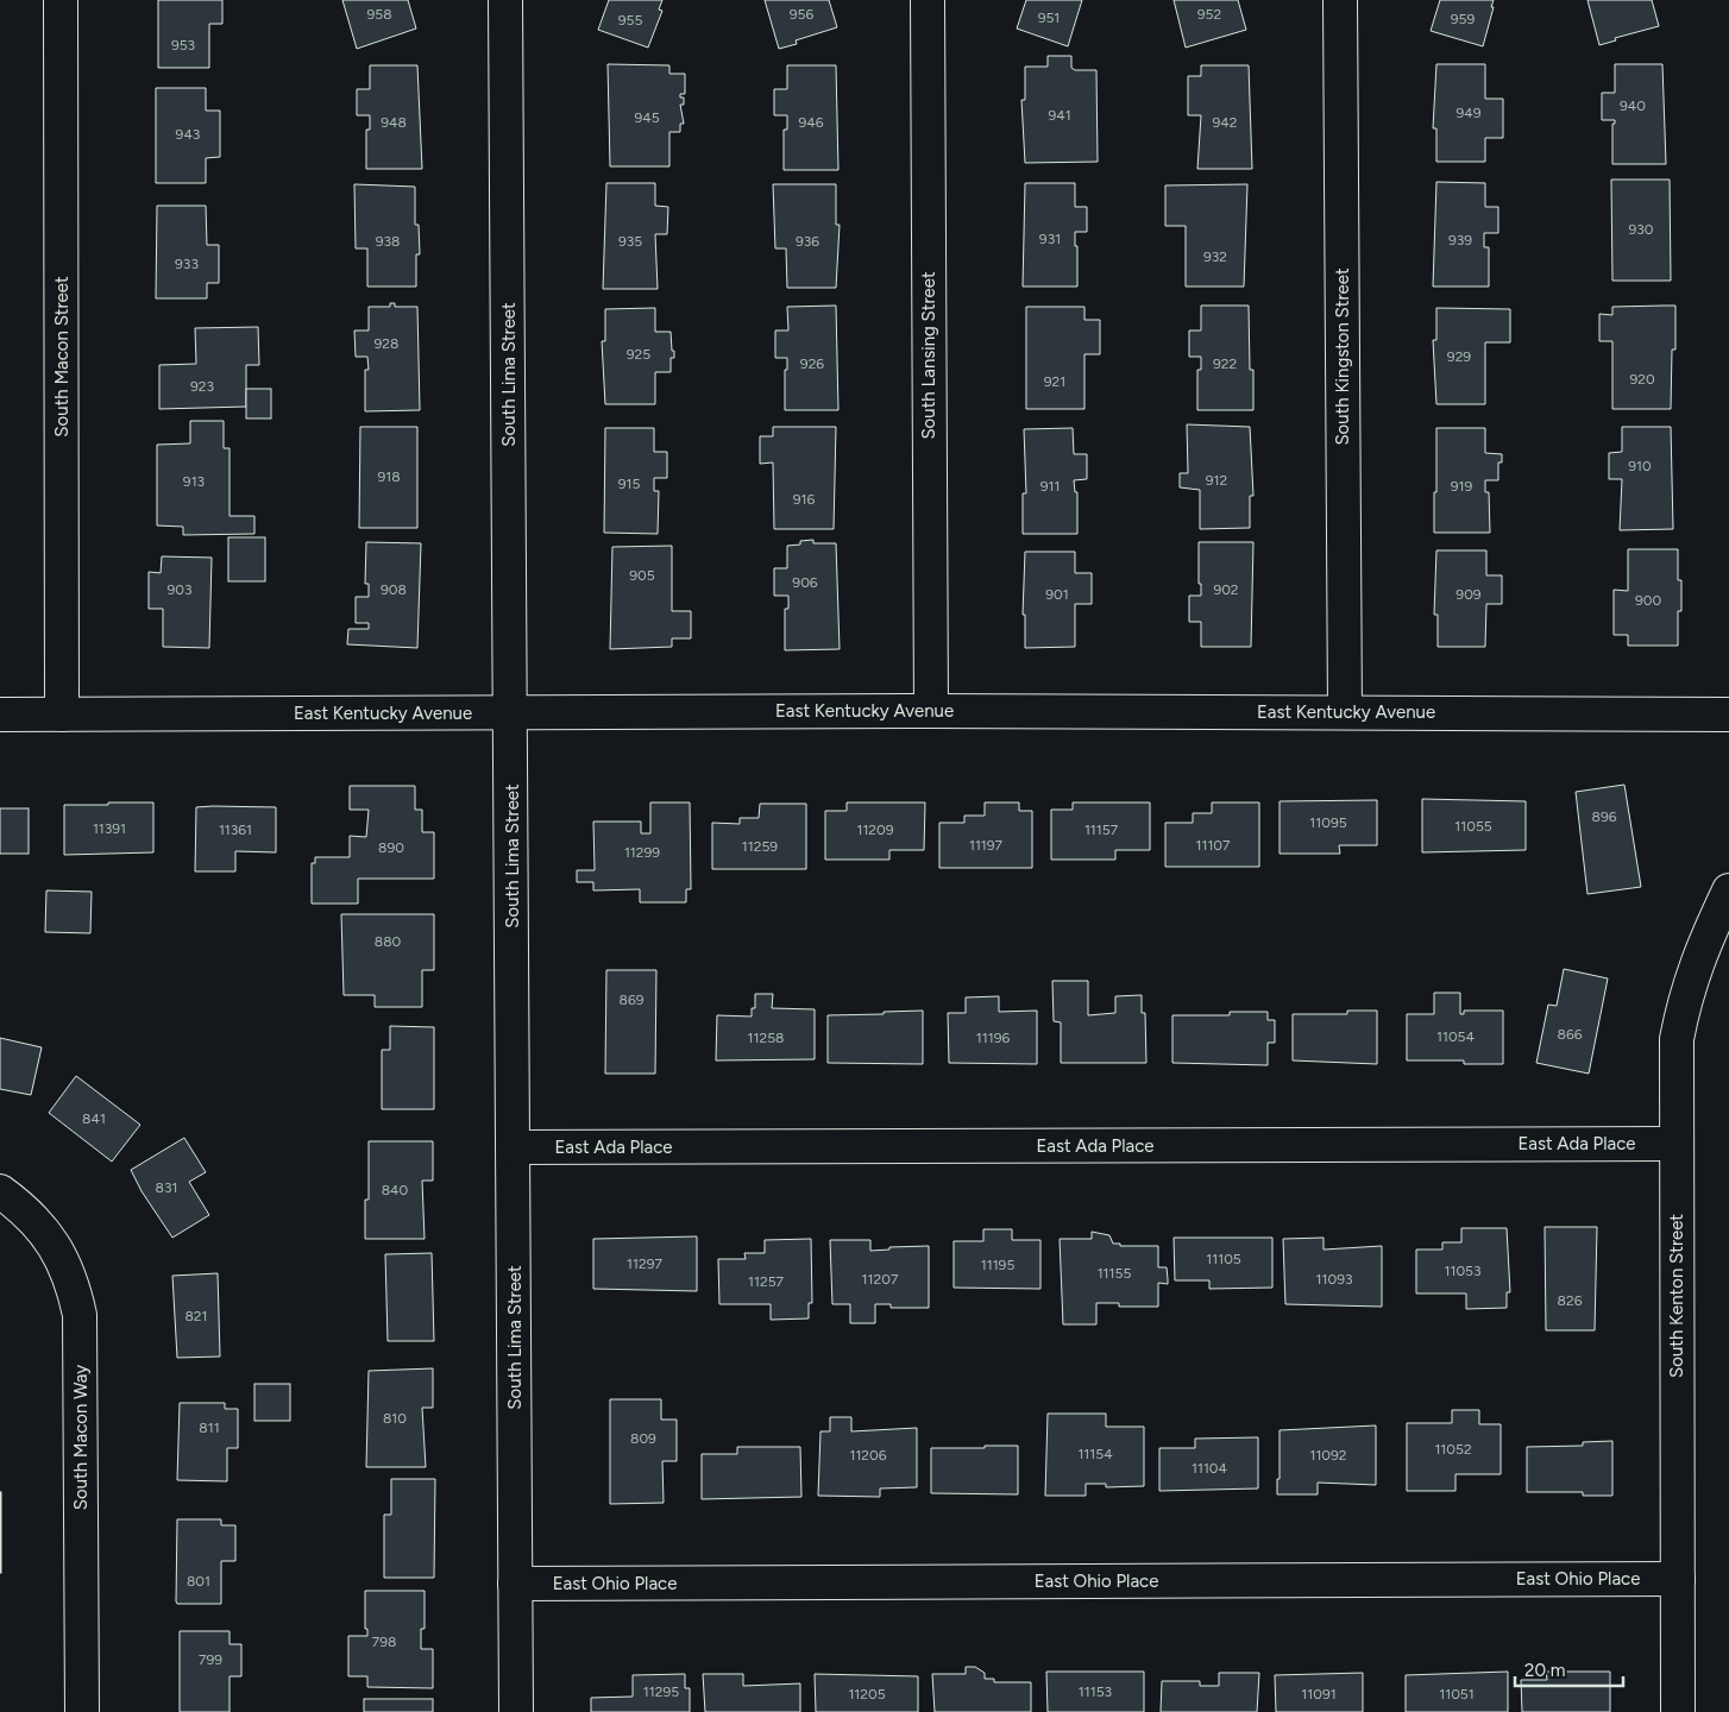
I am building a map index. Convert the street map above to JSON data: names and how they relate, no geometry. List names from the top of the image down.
{
  "streets": {
    "street": [
      "South Lansing Street",
      "South Macon Street",
      "South Kingston Street",
      "South Lima Street",
      "East Kentucky Avenue",
      "East Ada Place",
      "South Kenton Street",
      "South Macon Way",
      "East Ohio Place"
    ]
  },
  "crossings": [
    ["South Lansing Street", "East Kentucky Avenue"],
    ["South Macon Street", "East Kentucky Avenue"],
    ["South Kingston Street", "East Kentucky Avenue"],
    ["South Lima Street", "East Kentucky Avenue"],
    ["South Lima Street", "East Ada Place"],
    ["South Lima Street", "East Ohio Place"],
    ["East Ada Place", "South Kenton Street"],
    ["South Kenton Street", "East Ohio Place"]
  ],
  "house_numbers": [
    "958",
    "956",
    "952",
    "951",
    "959",
    "955",
    "953",
    "940",
    "949",
    "941",
    "945",
    "948",
    "946",
    "942",
    "943",
    "930",
    "931",
    "939",
    "938",
    "935",
    "936",
    "932",
    "933",
    "928",
    "925",
    "929",
    "926",
    "922",
    "920",
    "921",
    "923",
    "910",
    "918",
    "912",
    "913",
    "915",
    "911",
    "919",
    "916",
    "905",
    "906",
    "903",
    "908",
    "902",
    "901",
    "909",
    "900",
    "896",
    "11095",
    "11055",
    "11391",
    "11361",
    "11209",
    "11157",
    "11197",
    "11107",
    "11259",
    "890",
    "11299",
    "880",
    "869",
    "866",
    "11054",
    "11258",
    "11196",
    "841",
    "831",
    "840",
    "11105",
    "11297",
    "11195",
    "11053",
    "11155",
    "11207",
    "11093",
    "11257",
    "826",
    "821",
    "810",
    "811",
    "809",
    "11052",
    "11154",
    "11206",
    "11092",
    "11104",
    "801",
    "798",
    "799",
    "11295",
    "11153",
    "11205",
    "11091",
    "11051"
  ],
  "scale_bar": "20 m"
}
